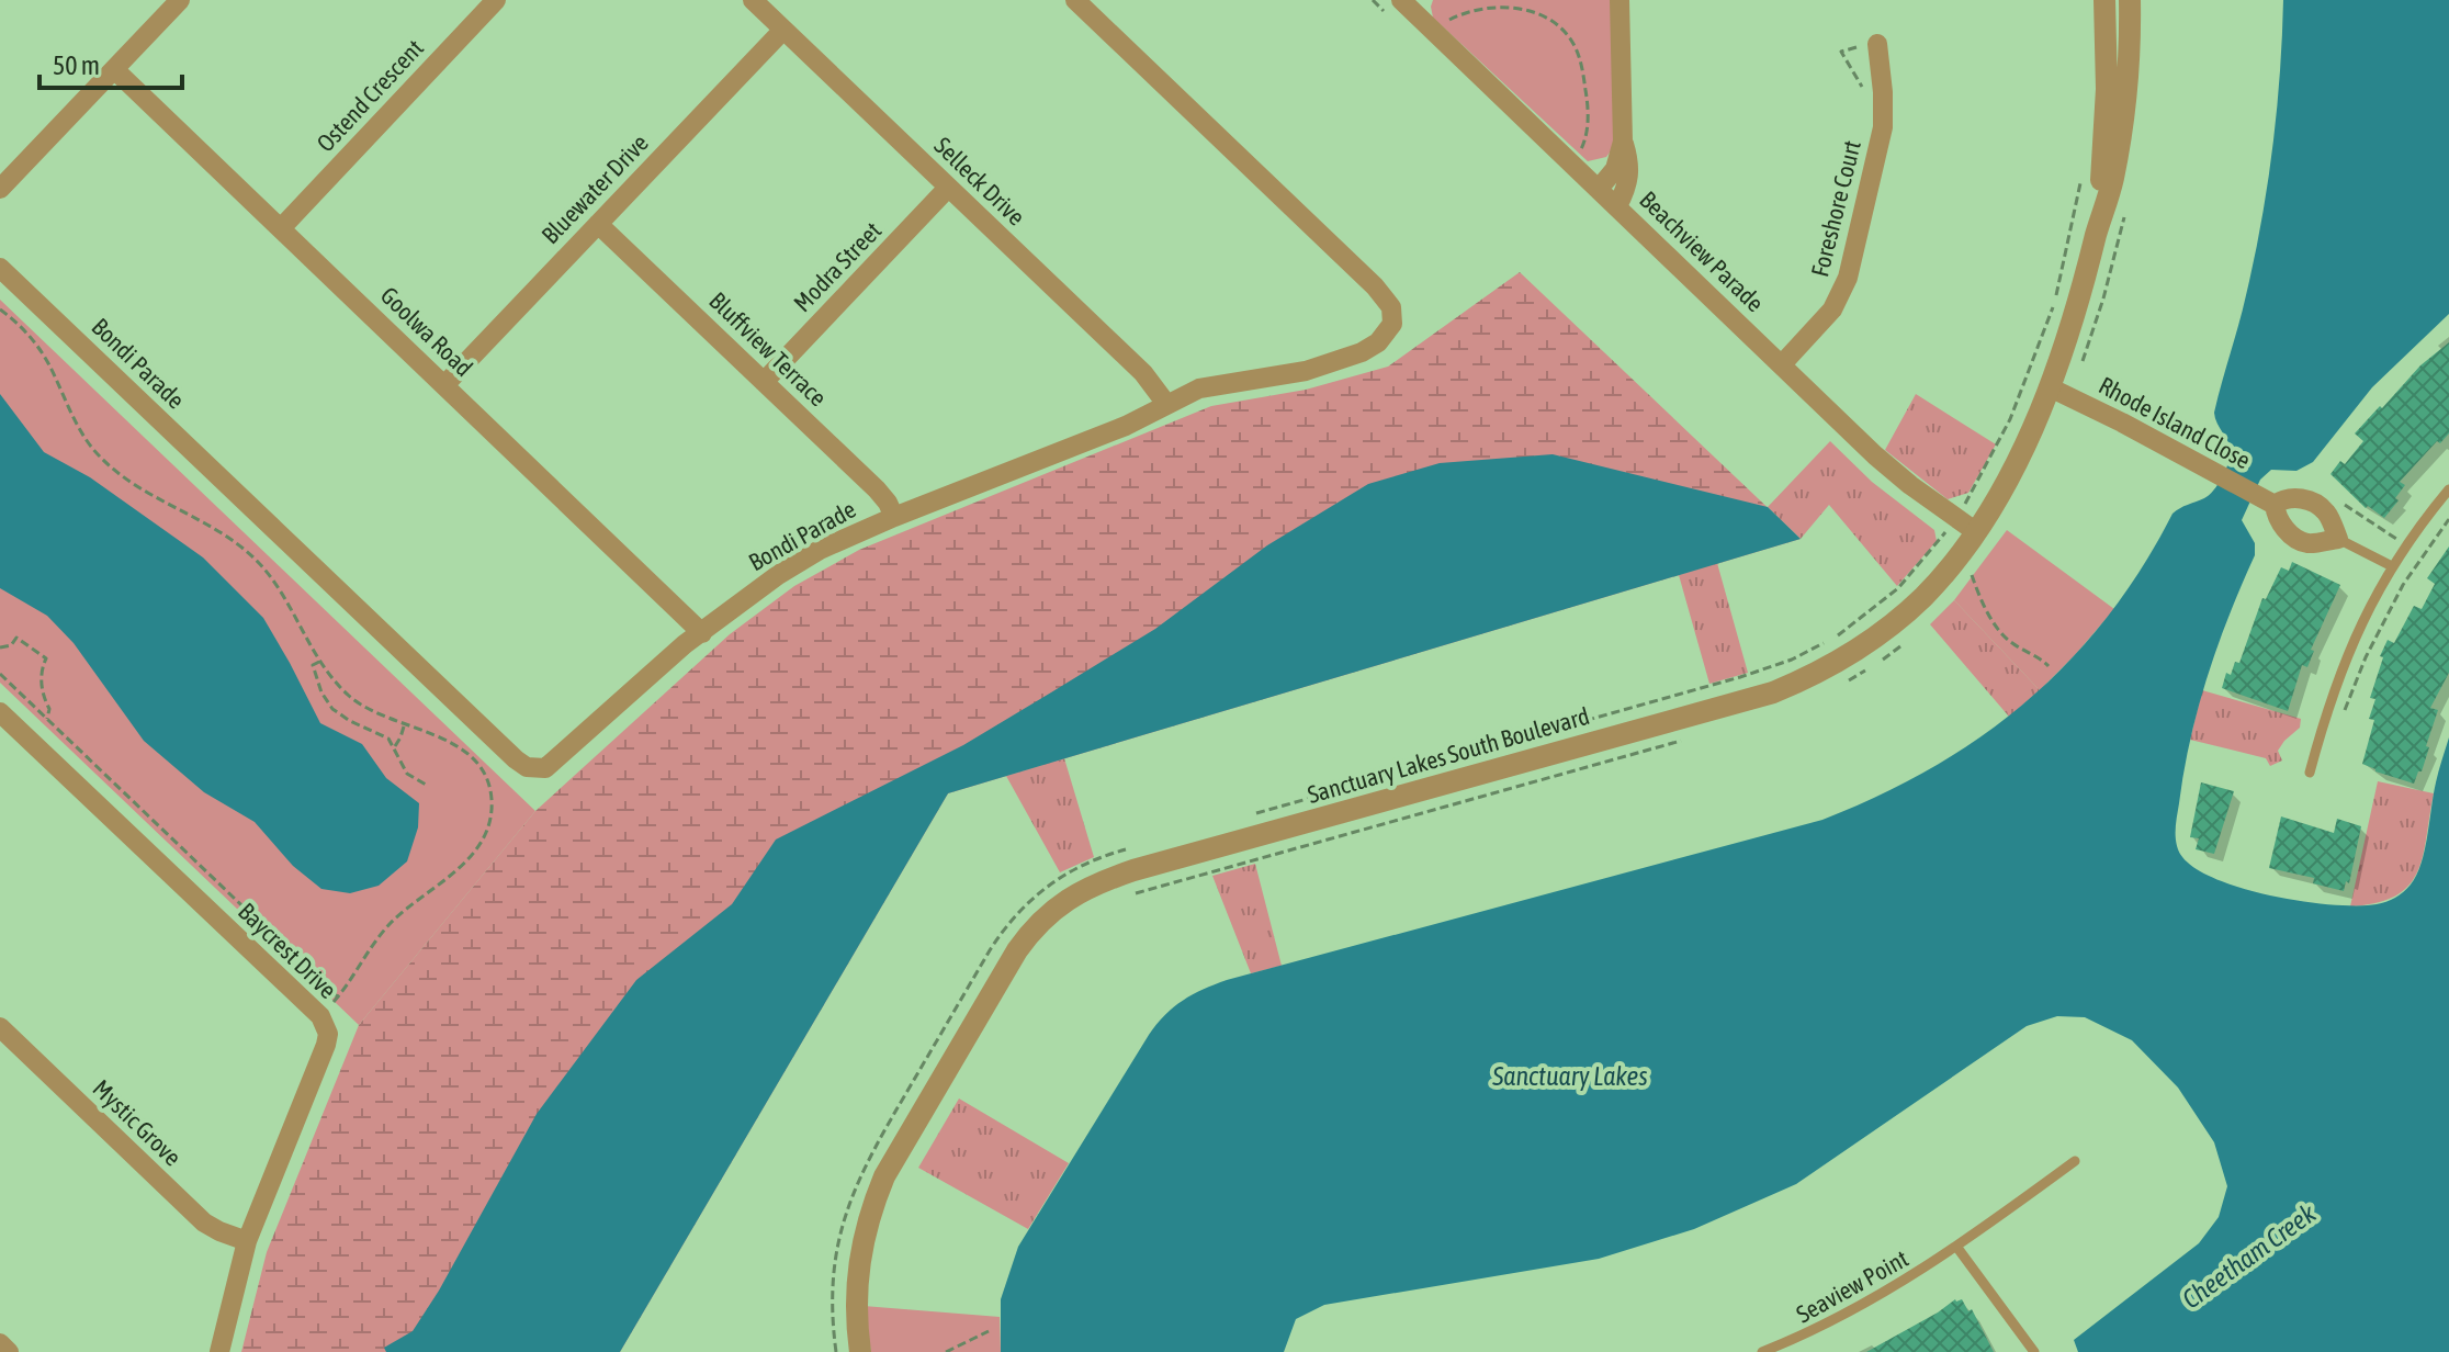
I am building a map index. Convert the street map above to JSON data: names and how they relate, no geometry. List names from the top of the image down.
{
  "streets": {
    "street": [
      "Ostend Crescent",
      "Selleck Drive",
      "Bluewater Drive",
      "Foreshore Court",
      "Beachview Parade",
      "Modra Street",
      "Goolwa Road",
      "Bluffview Terrace",
      "Bondi Parade",
      "Rhode Island Close",
      "Sanctuary Lakes South Boulevard",
      "Baycrest Drive",
      "Mystic Grove"
    ],
    "lane": ["Seaview Point"]
  },
  "crossings": [
    ["Ostend Crescent", "Goolwa Road"],
    ["Selleck Drive", "Bluewater Drive"],
    ["Selleck Drive", "Modra Street"],
    ["Selleck Drive", "Bondi Parade"],
    ["Bluewater Drive", "Goolwa Road"],
    ["Bluewater Drive", "Bluffview Terrace"],
    ["Foreshore Court", "Beachview Parade"],
    ["Beachview Parade", "Sanctuary Lakes South Boulevard"],
    ["Modra Street", "Bluffview Terrace"],
    ["Goolwa Road", "Bondi Parade"],
    ["Bluffview Terrace", "Bondi Parade"],
    ["Rhode Island Close", "Sanctuary Lakes South Boulevard"],
    ["Baycrest Drive", "Mystic Grove"]
  ],
  "water": ["Sanctuary Lakes", "Cheetham Creek"],
  "scale_bar": "50 m"
}
